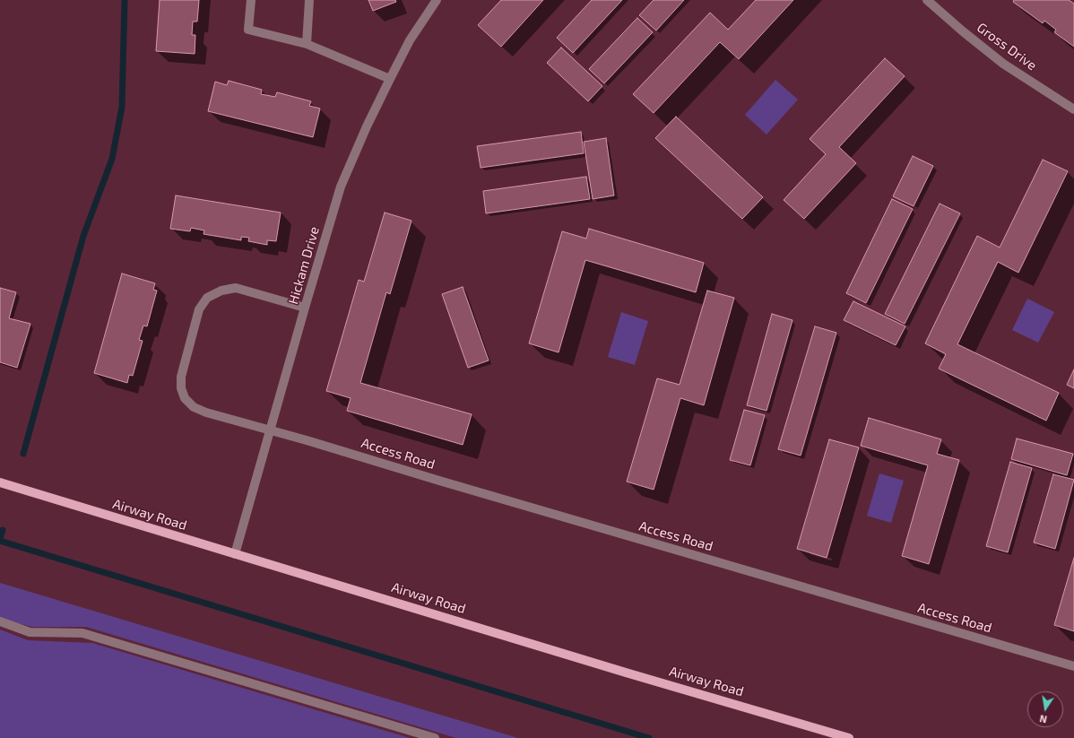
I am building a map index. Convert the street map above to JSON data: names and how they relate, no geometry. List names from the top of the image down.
{
  "streets": {
    "main road": ["Airway Road"],
    "street": ["Gross Drive", "Hickam Drive", "Access Road"]
  },
  "crossings": [
    ["Hickam Drive", "Access Road"],
    ["Hickam Drive", "Airway Road"]
  ],
  "north": "bottom"
}
